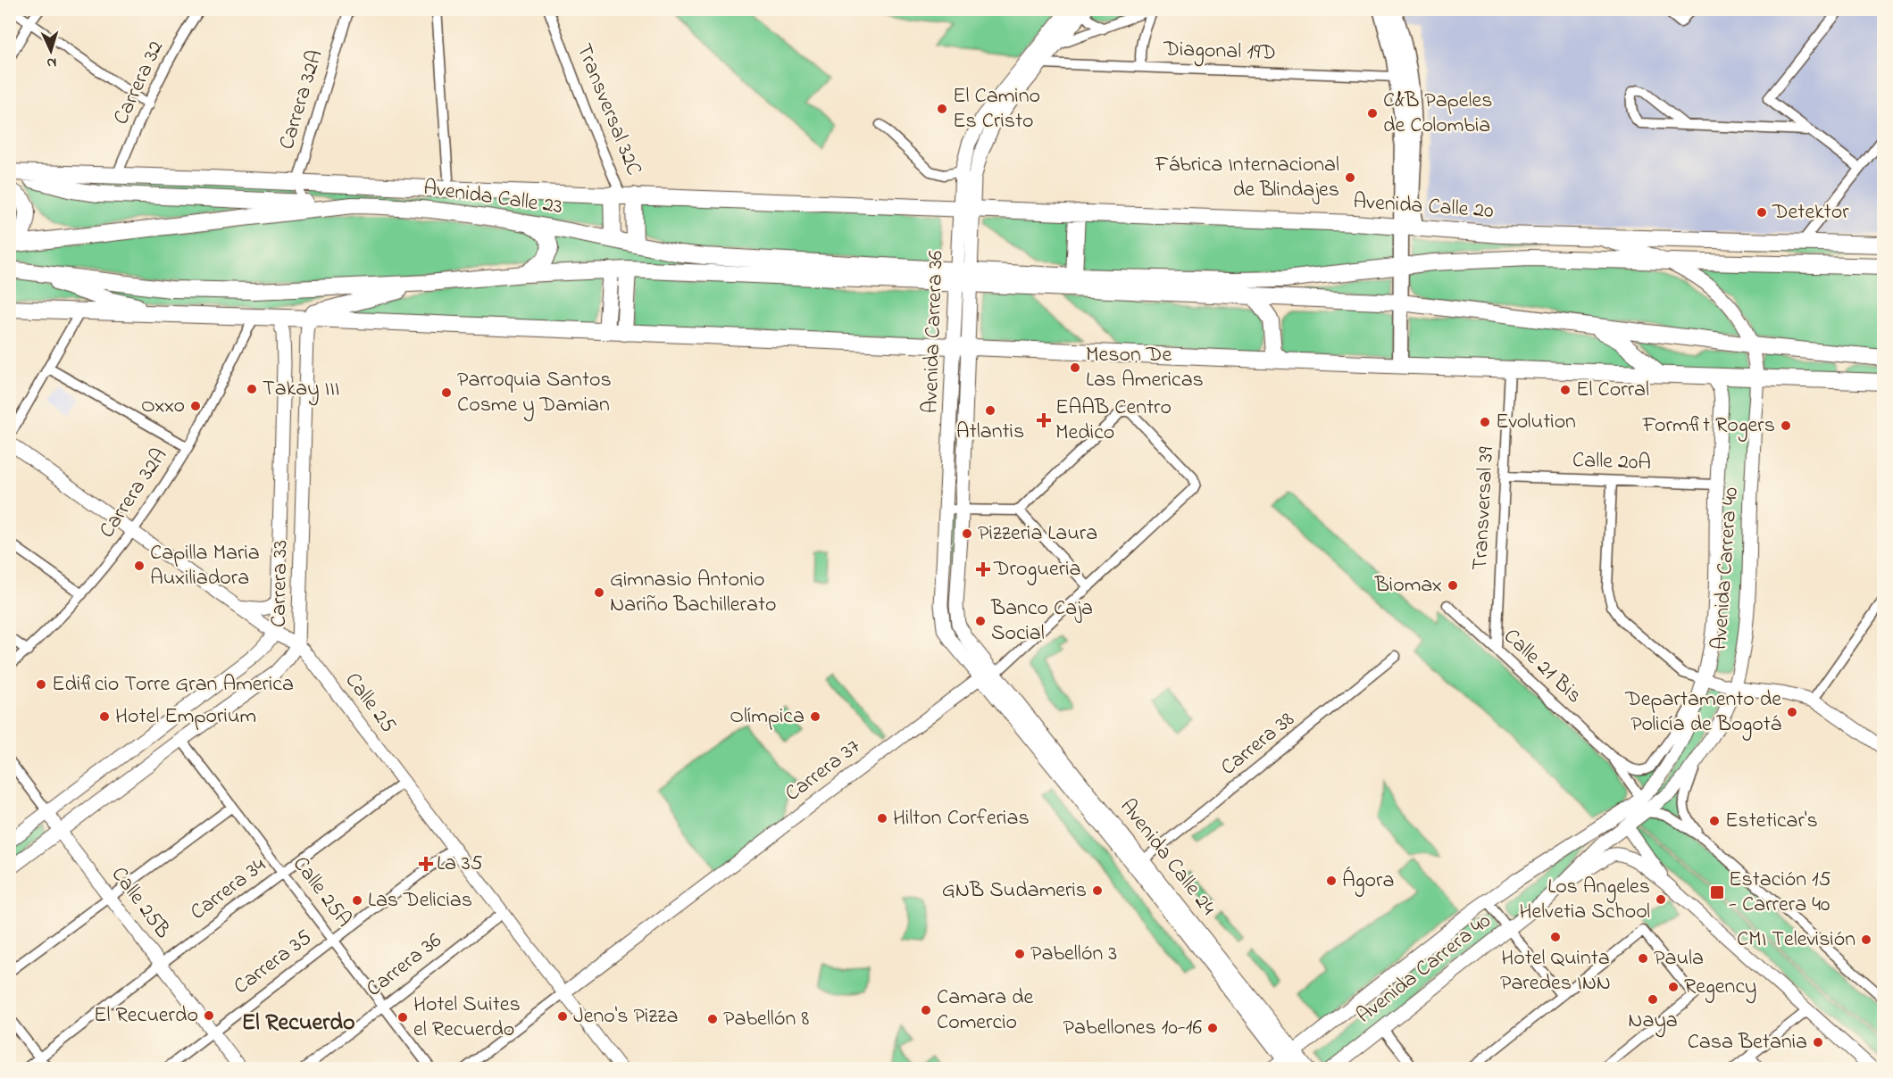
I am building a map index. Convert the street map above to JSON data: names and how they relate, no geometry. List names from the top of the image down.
{
  "streets": {
    "highway": ["Avenida Calle 23", "Avenida Calle 20"],
    "main road": [
      "Avenida Carrera 36",
      "Avenida Carrera 40",
      "Carrera 33",
      "Avenida Calle 24"
    ],
    "street": [
      "Diagonal 19D",
      "Carrera 32",
      "Carrera 32A",
      "Transversal 32C",
      "Calle 20A",
      "Transversal 39",
      "Calle 21 Bis",
      "Calle 25",
      "Carrera 38",
      "Carrera 37",
      "Carrera 34",
      "Calle 25A",
      "Calle 25B",
      "Carrera 35",
      "Carrera 36"
    ]
  },
  "crossings": [
    ["Diagonal 19D", "Avenida Carrera 36"],
    ["Carrera 32", "Avenida Calle 23"],
    ["Carrera 32A", "Avenida Calle 23"],
    ["Carrera 32A", "Calle 25"],
    ["Transversal 32C", "Avenida Calle 23"],
    ["Avenida Calle 23", "Avenida Calle 20"],
    ["Avenida Calle 23", "Avenida Carrera 36"],
    ["Avenida Calle 20", "Avenida Carrera 36"],
    ["Avenida Calle 20", "Avenida Carrera 40"],
    ["Avenida Carrera 36", "Carrera 37"],
    ["Avenida Carrera 36", "Avenida Calle 24"],
    ["Calle 20A", "Transversal 39"],
    ["Calle 20A", "Avenida Carrera 40"],
    ["Transversal 39", "Calle 21 Bis"],
    ["Avenida Carrera 40", "Calle 21 Bis"],
    ["Avenida Carrera 40", "Avenida Calle 24"],
    ["Carrera 33", "Calle 25"],
    ["Carrera 33", "Calle 25A"],
    ["Carrera 33", "Calle 25B"],
    ["Calle 25", "Carrera 37"],
    ["Calle 25", "Carrera 34"],
    ["Calle 25", "Carrera 35"],
    ["Calle 25", "Carrera 36"],
    ["Carrera 38", "Avenida Calle 24"],
    ["Carrera 37", "Avenida Calle 24"],
    ["Carrera 34", "Calle 25A"],
    ["Carrera 34", "Calle 25B"],
    ["Calle 25A", "Carrera 35"],
    ["Calle 25A", "Carrera 36"],
    ["Calle 25B", "Carrera 35"]
  ],
  "districts": ["El Recuerdo"],
  "places": {
    "other": [
      "El Camino Es Cristo",
      "C&B Papeles de Colombia",
      "Fábrica Internacional de Blindajes",
      "Detektor",
      "Meson De Las Americas",
      "Takay III",
      "El Corral",
      "Parroquia Santos Cosme y Damian",
      "Oxxo",
      "Atlantis",
      "Evolution",
      "Formfit Rogers",
      "Pizzeria Laura",
      "Capilla Maria Auxiliadora",
      "Biomax",
      "Gimnasio Antonio Nariño Bachillerato",
      "Banco Caja Social",
      "Edificio Torre Gran America",
      "Departamento de Policía de Bogotá",
      "Hotel Emporium",
      "Olímpica",
      "Hilton Corferias",
      "Esteticar's",
      "Ágora",
      "GNB Sudameris",
      "Los Angeles Helvetia School",
      "Las Delicias",
      "Hotel Quinta Paredes INN",
      "CMI Televisión",
      "Pabellón 3",
      "Paula",
      "Regency",
      "Naya",
      "Camara de Comercio",
      "El Recuerdo",
      "Jeno's Pizza",
      "Hotel Suites el Recuerdo",
      "Pabellón 8",
      "Pabellones 10-16",
      "Casa Betania"
    ],
    "health": ["EAAB Centro Medico", "Drogueria", "La 35"],
    "transit": ["Estación 15 - Carrera 40"]
  },
  "north": "bottom"
}
